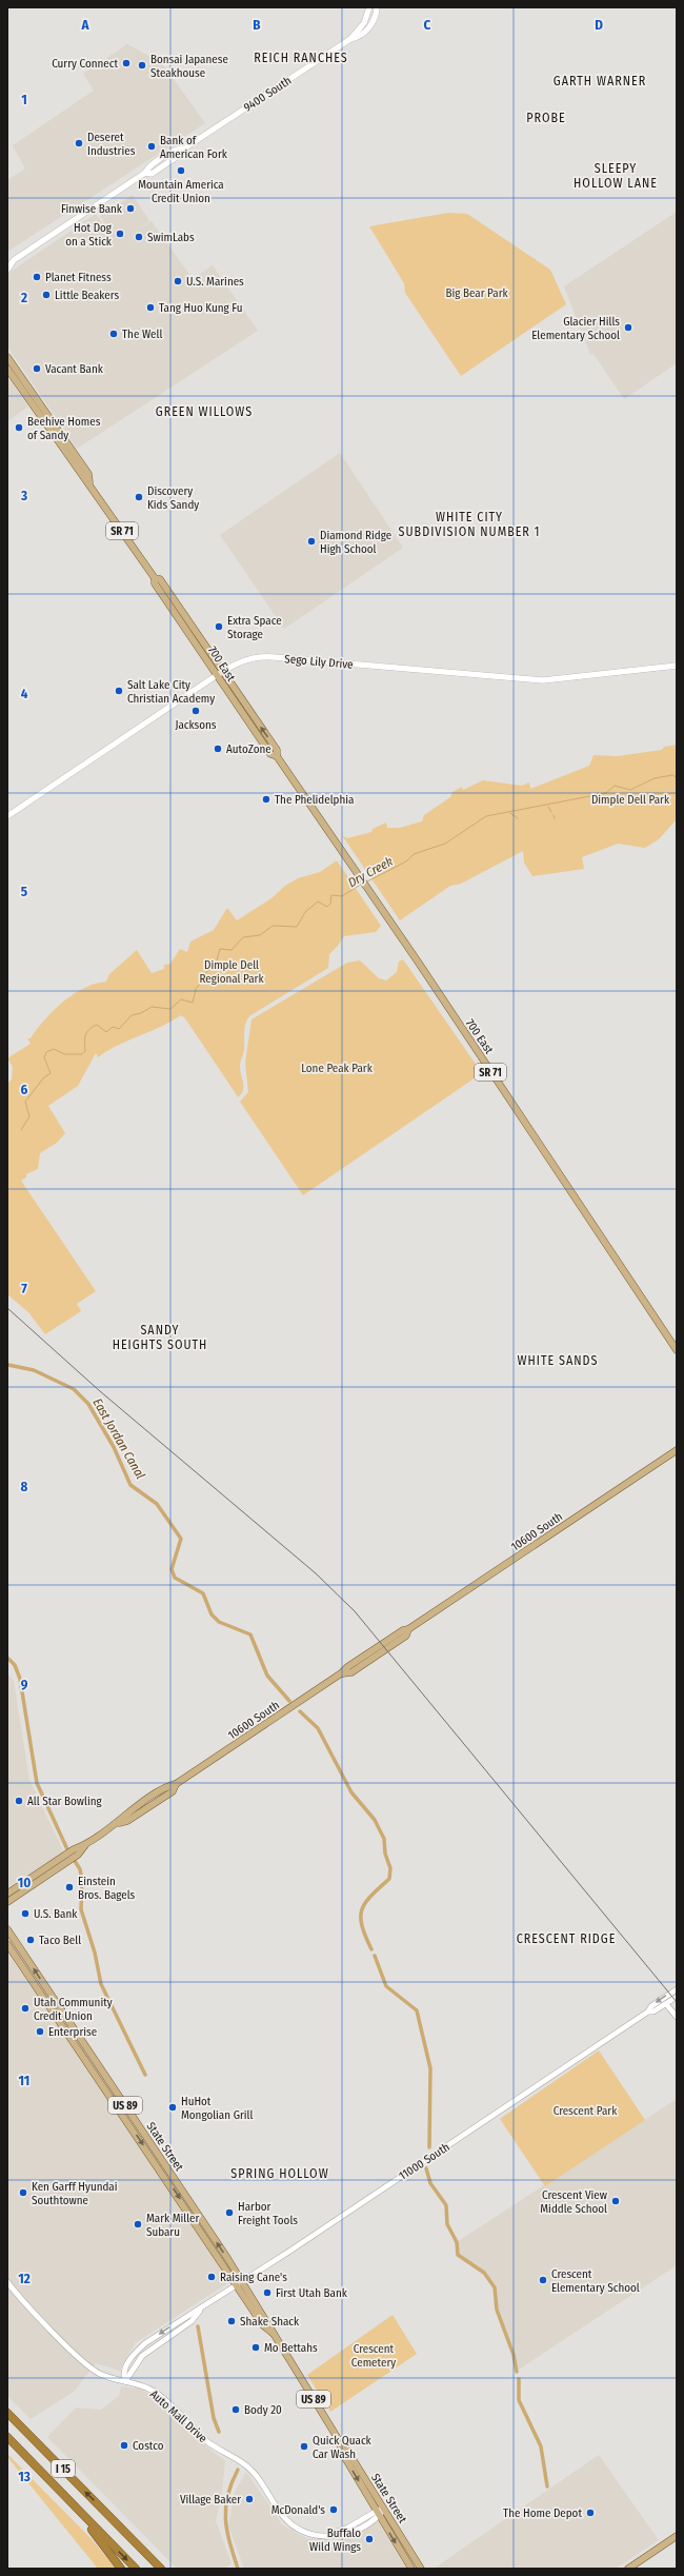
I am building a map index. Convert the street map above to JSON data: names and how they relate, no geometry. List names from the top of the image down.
{
  "streets": {
    "highway": ["I 15"],
    "main road": [
      "9400 South",
      "SR 71",
      "Sego Lily Drive",
      "700 East",
      "10600 South",
      "US 89",
      "State Street"
    ],
    "street": ["11000 South", "Auto Mall Drive"]
  },
  "crossings": [
    ["Sego Lily Drive", "700 East"],
    ["State Street", "11000 South"],
    ["State Street", "Auto Mall Drive"],
    ["11000 South", "Auto Mall Drive"]
  ],
  "districts": [
    "REICH RANCHES",
    "GARTH WARNER",
    "PROBE",
    "SLEEPY HOLLOW LANE",
    "GREEN WILLOWS",
    "WHITE CITY SUBDIVISION NUMBER 1",
    "SANDY HEIGHTS SOUTH",
    "WHITE SANDS",
    "CRESCENT RIDGE",
    "SPRING HOLLOW"
  ],
  "water": ["Dry Creek", "East Jordan Canal"],
  "parks": [
    "Big Bear Park",
    "Dimple Dell Park",
    "Dimple Dell Regional Park",
    "Lone Peak Park",
    "Crescent Park",
    "Crescent Cemetery"
  ],
  "places": [
    "Curry Connect",
    "Bonsai Japanese Steakhouse",
    "Deseret Industries",
    "Bank of American Fork",
    "Mountain America Credit Union",
    "Finwise Bank",
    "Hot Dog on a Stick",
    "SwimLabs",
    "Planet Fitness",
    "U.S. Marines",
    "Little Beakers",
    "Tang Huo Kung Fu",
    "Glacier Hills Elementary School",
    "The Well",
    "Vacant Bank",
    "Beehive Homes of Sandy",
    "Discovery Kids Sandy",
    "Diamond Ridge High School",
    "Extra Space Storage",
    "Salt Lake City Christian Academy",
    "Jacksons",
    "AutoZone",
    "The Phelidelphia",
    "All Star Bowling",
    "Einstein Bros. Bagels",
    "U.S. Bank",
    "Taco Bell",
    "Utah Community Credit Union",
    "Enterprise",
    "HuHot Mongolian Grill",
    "Ken Garff Hyundai Southtowne",
    "Crescent View Middle School",
    "Harbor Freight Tools",
    "Mark Miller Subaru",
    "Raising Cane's",
    "Crescent Elementary School",
    "First Utah Bank",
    "Shake Shack",
    "Mo Bettahs",
    "Body 20",
    "Costco",
    "Quick Quack Car Wash",
    "Village Baker",
    "McDonald's",
    "The Home Depot",
    "Buffalo Wild Wings"
  ],
  "grid": {
    "columns": [
      "A",
      "B",
      "C",
      "D"
    ],
    "rows": [
      "1",
      "2",
      "3",
      "4",
      "5",
      "6",
      "7",
      "8",
      "9",
      "10",
      "11",
      "12",
      "13"
    ]
  }
}
